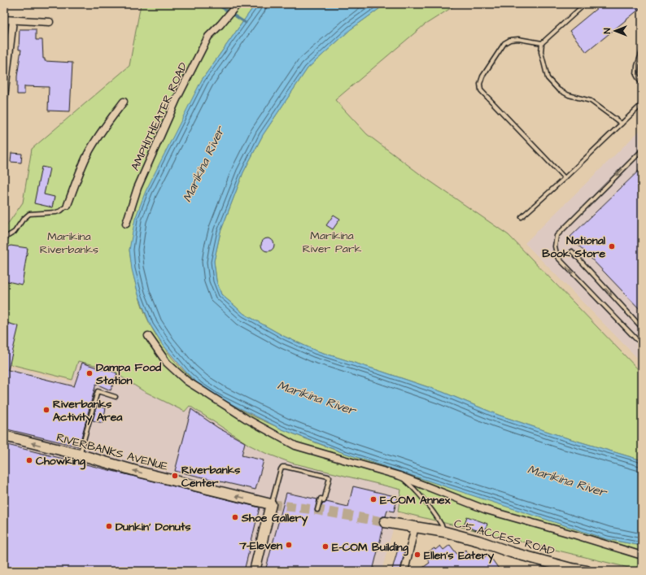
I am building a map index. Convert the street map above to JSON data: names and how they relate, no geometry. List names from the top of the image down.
{
  "streets": {
    "street": ["AMPHITHEATER ROAD", "RIVERBANKS AVENUE", "C-5 ACCESS ROAD"]
  },
  "one_way": ["RIVERBANKS AVENUE"],
  "water": ["Marikina River"],
  "parks": ["Marikina River Park", "Marikina Riverbanks"],
  "places": [
    "National Book Store",
    "Dampa Food Station",
    "Riverbanks Activity Area",
    "Chowking",
    "Riverbanks Center",
    "E-COM Annex",
    "Shoe Gallery",
    "Dunkin' Donuts",
    "7-Eleven",
    "E-COM Building",
    "Ellen's Eatery"
  ],
  "north": "left"
}
